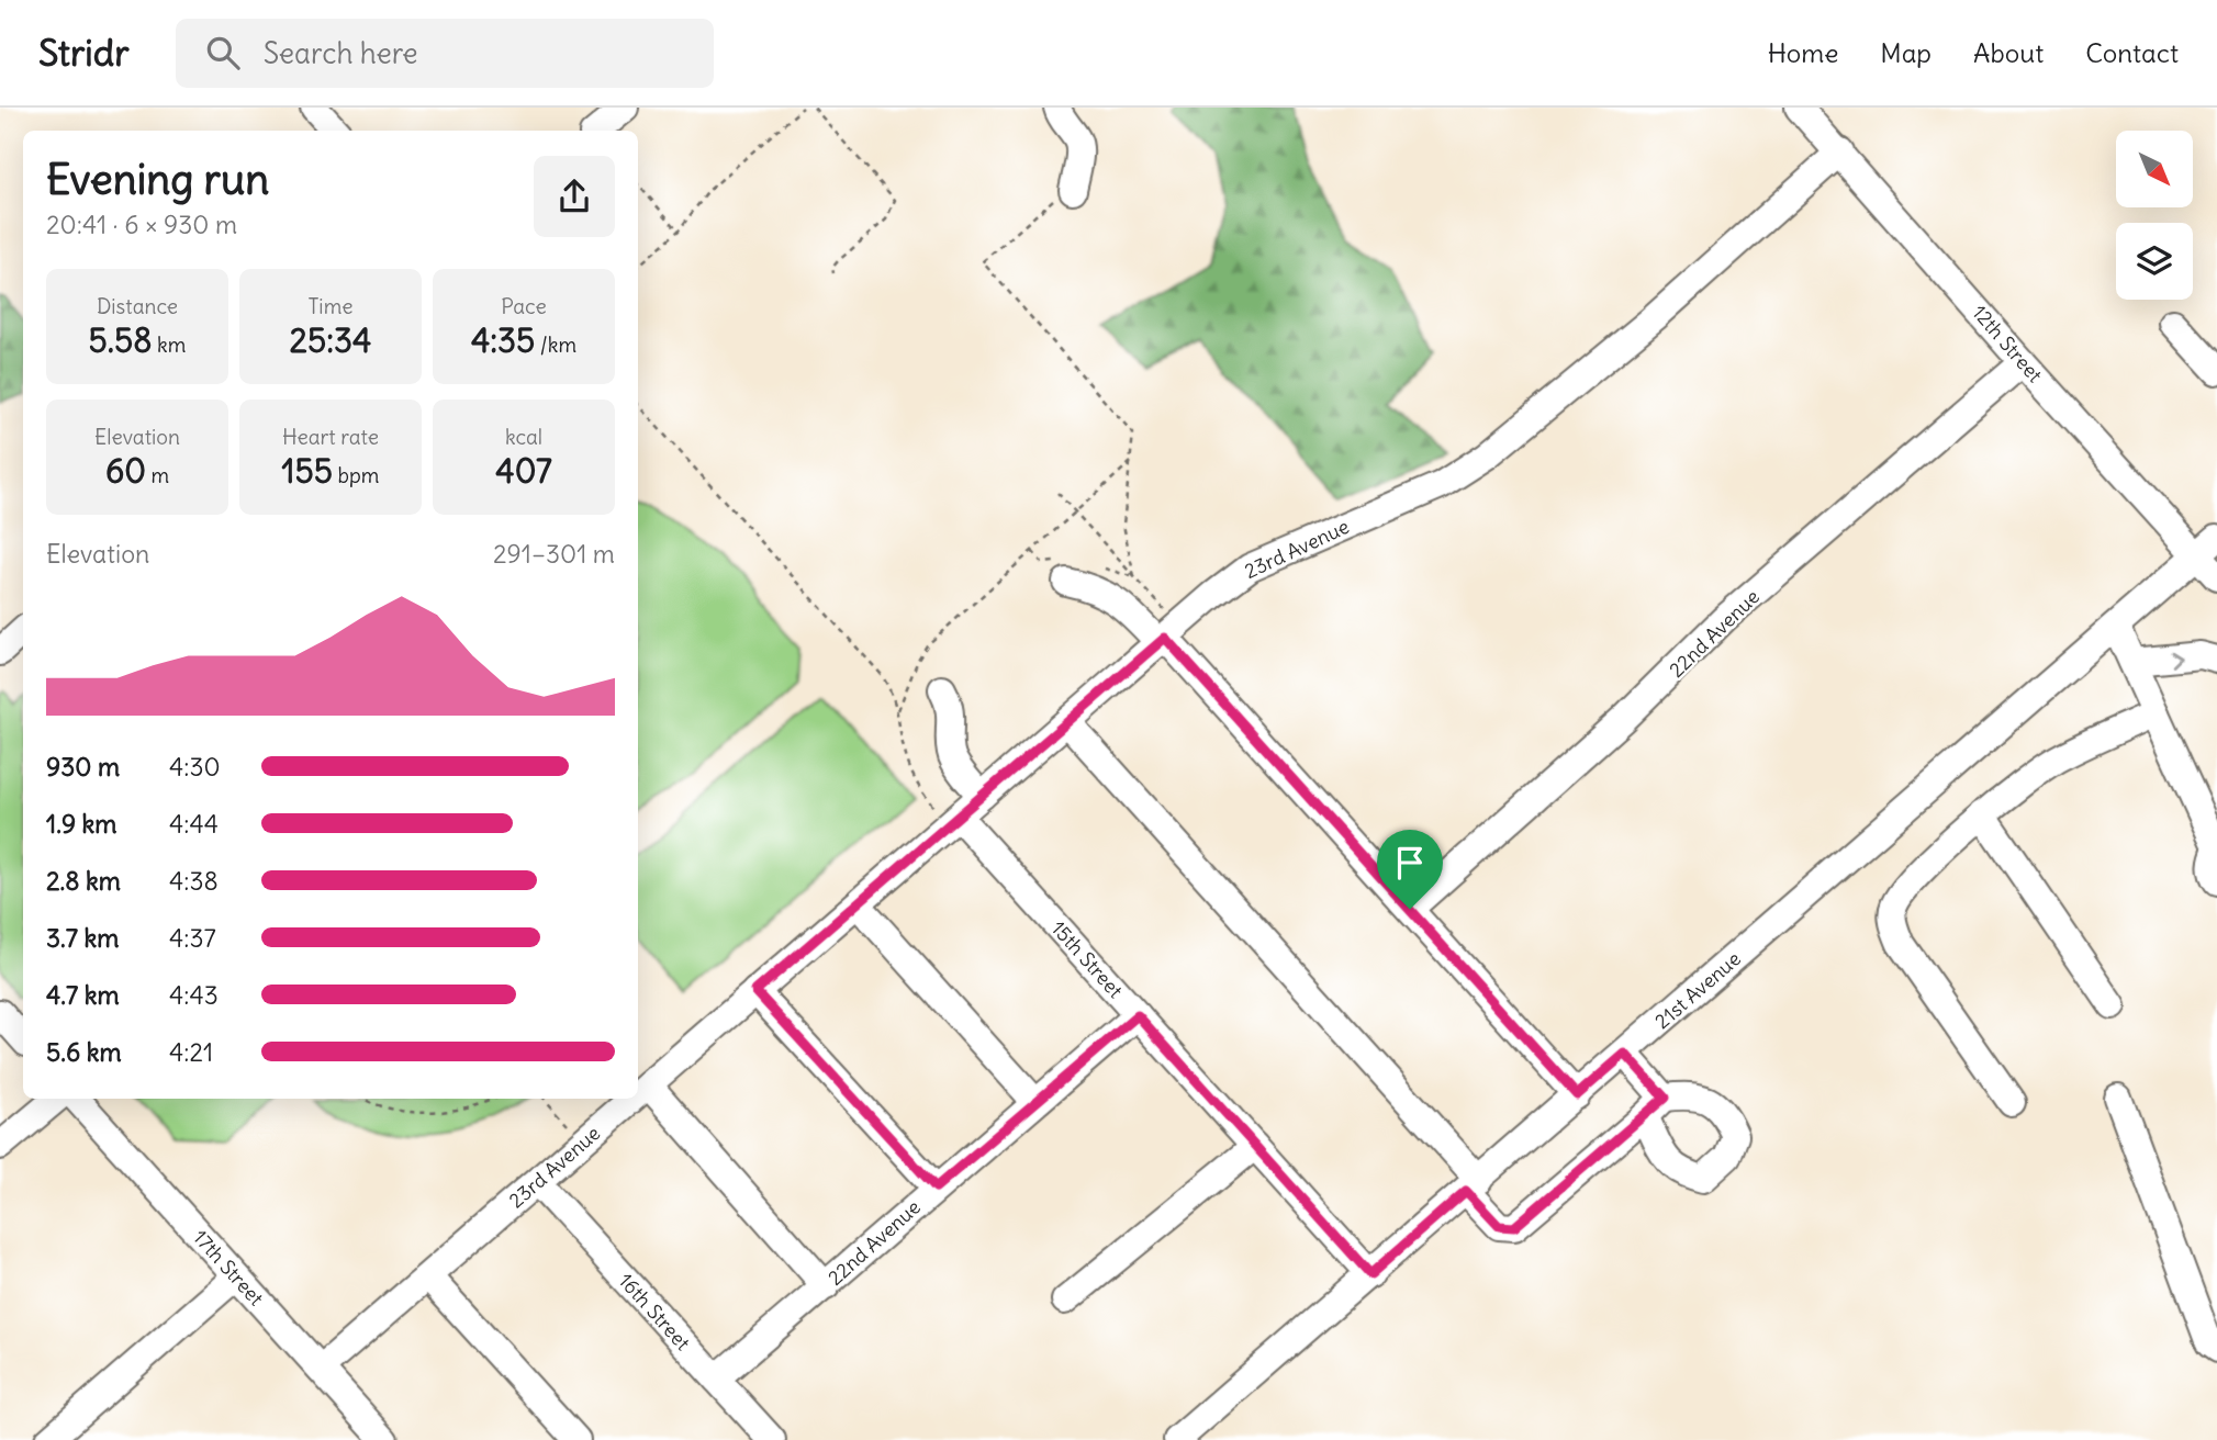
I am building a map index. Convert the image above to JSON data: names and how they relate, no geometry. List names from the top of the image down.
{
  "streets": {
    "street": [
      "12th Street",
      "23rd Avenue",
      "22nd Avenue",
      "15th Street",
      "21st Avenue",
      "17th Street",
      "16th Street"
    ]
  },
  "crossings": [
    ["12th Street", "23rd Avenue"],
    ["12th Street", "22nd Avenue"],
    ["12th Street", "21st Avenue"],
    ["23rd Avenue", "15th Street"],
    ["23rd Avenue", "17th Street"],
    ["23rd Avenue", "16th Street"],
    ["22nd Avenue", "15th Street"],
    ["22nd Avenue", "16th Street"],
    ["15th Street", "21st Avenue"]
  ],
  "north": "bottom right",
  "page": {
    "header": "Stridr",
    "search": "Search here",
    "nav": [
      "Home",
      "Map",
      "About",
      "Contact"
    ],
    "heading": ["Evening run", "20:41 · 6 × 930 m"],
    "stats": [
      ["Distance", "5.58 km"],
      ["Time", "25:34"],
      ["Pace", "4:35 /km"],
      ["Elevation", "60 m"],
      ["Heart rate", "155 bpm"],
      ["kcal", "407"]
    ],
    "chart": ["Elevation", "291–301 m"],
    "list": [
      {
        "name": "930 m",
        "note": "4:30"
      },
      {
        "name": "1.9 km",
        "note": "4:44"
      },
      {
        "name": "2.8 km",
        "note": "4:38"
      },
      {
        "name": "3.7 km",
        "note": "4:37"
      },
      {
        "name": "4.7 km",
        "note": "4:43"
      },
      {
        "name": "5.6 km",
        "note": "4:21"
      }
    ]
  }
}
